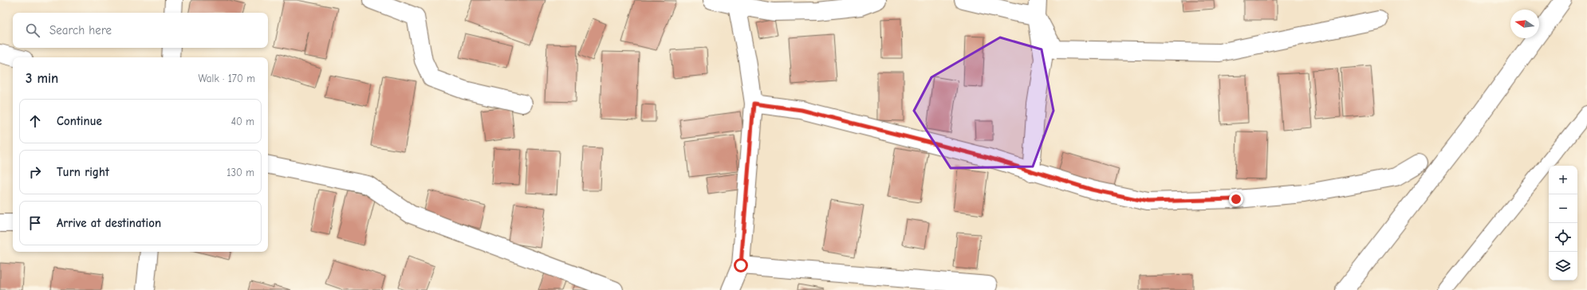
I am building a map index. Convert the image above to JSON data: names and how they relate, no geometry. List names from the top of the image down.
{
  "north": "left",
  "page": {
    "search": "Search here",
    "heading": ["3 min", "Walk · 170 m"],
    "list": [
      ["Continue", "40 m"],
      ["Turn right", "130 m"],
      "Arrive at destination"
    ],
    "map_buttons": ["+", "−"]
  }
}
